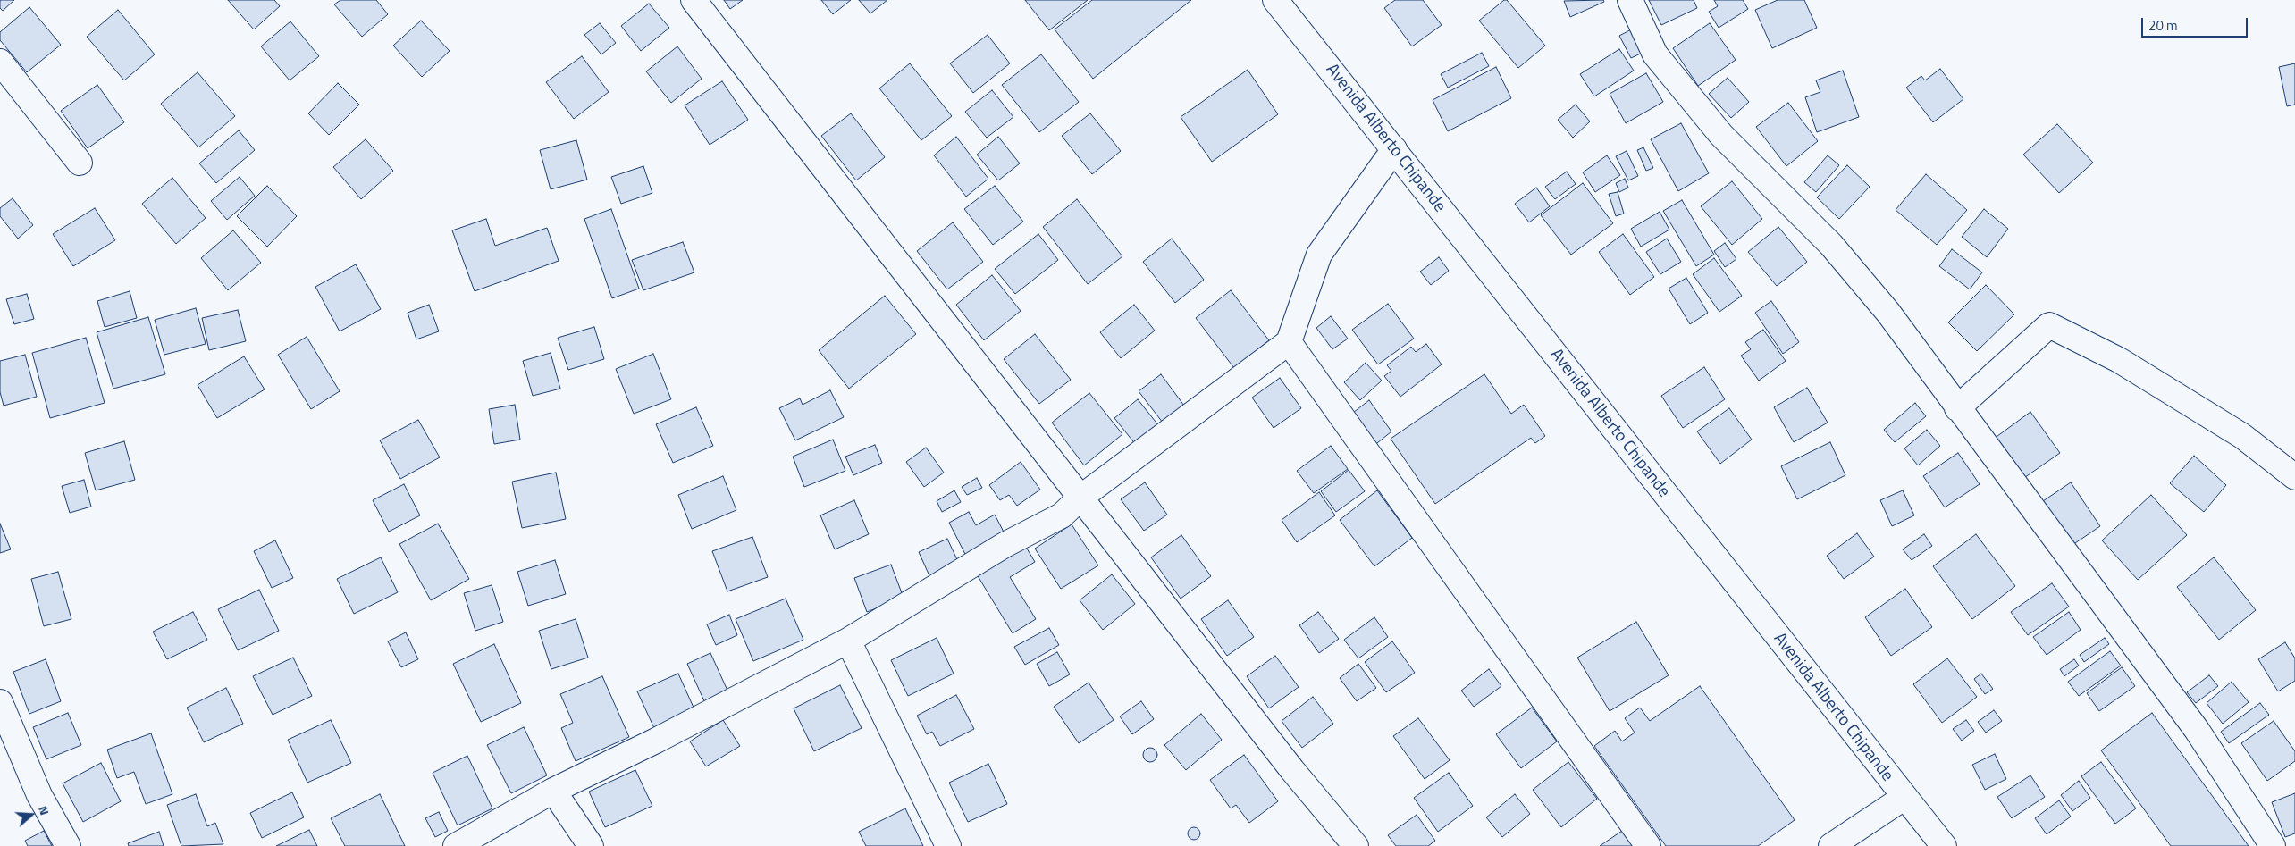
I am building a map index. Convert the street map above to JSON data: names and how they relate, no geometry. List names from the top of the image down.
{
  "streets": {
    "street": ["Avenida Alberto Chipande"]
  },
  "scale_bar": "20 m",
  "north": "right"
}
